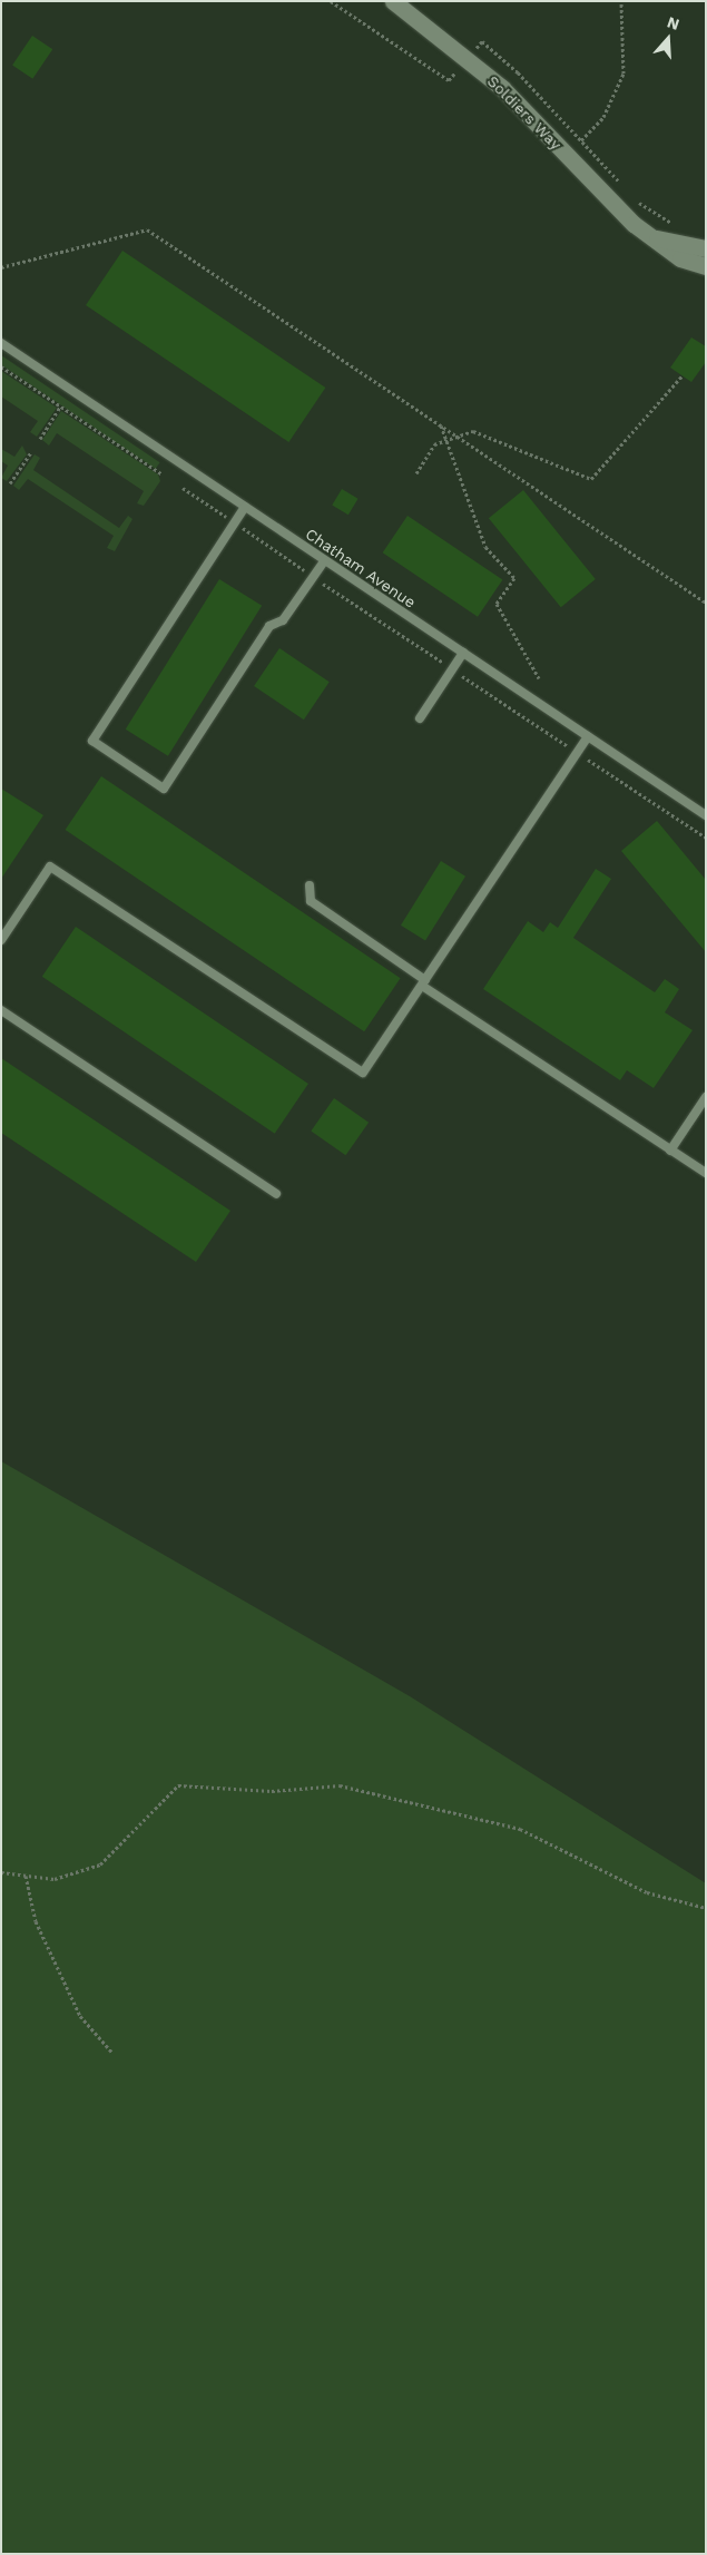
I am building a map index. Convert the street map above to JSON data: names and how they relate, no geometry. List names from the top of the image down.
{
  "streets": {
    "street": ["Soldiers Way"],
    "lane": ["Chatham Avenue"]
  },
  "north": "top"
}
